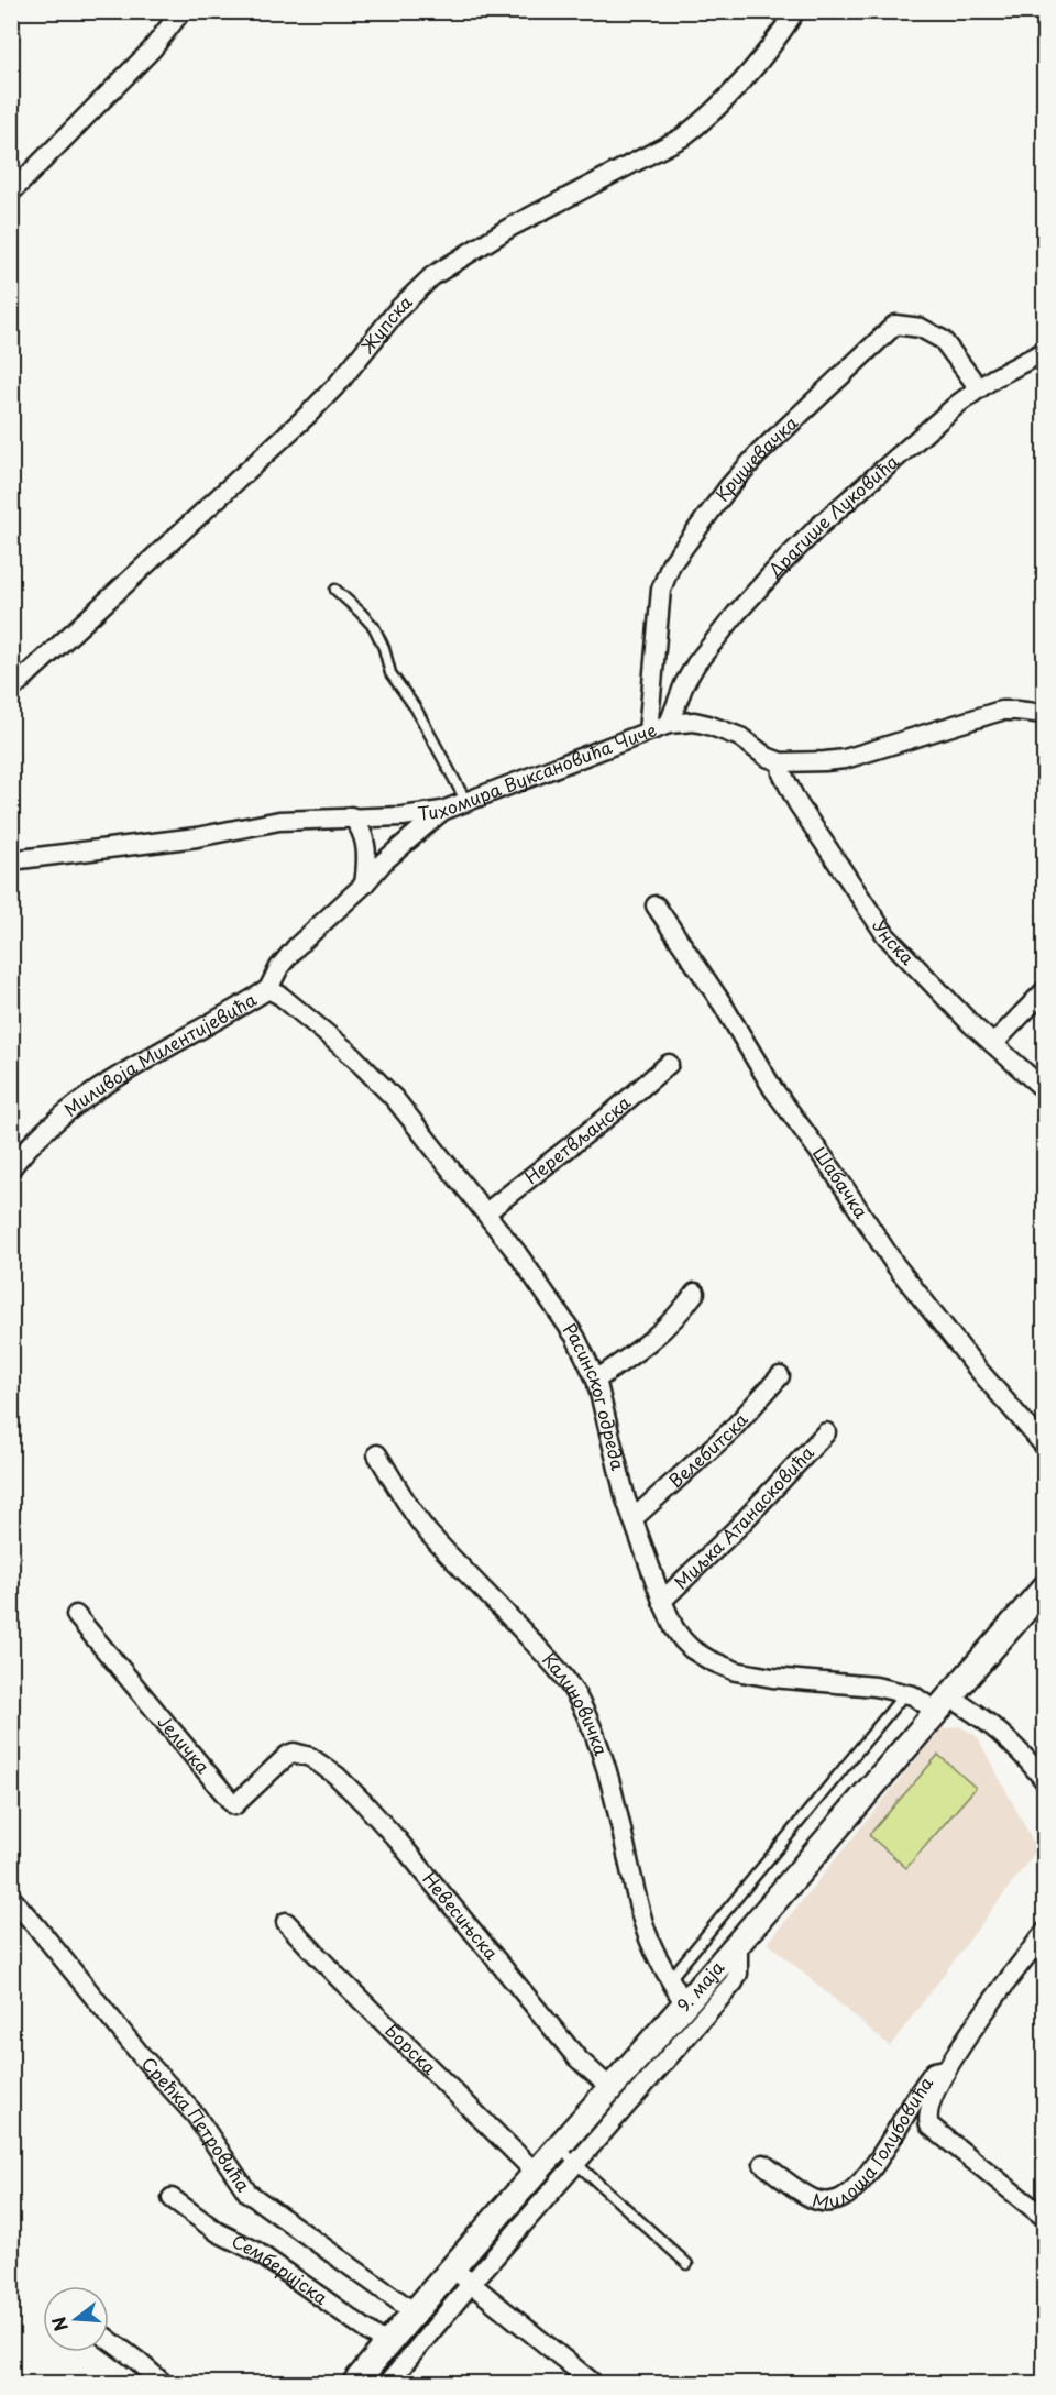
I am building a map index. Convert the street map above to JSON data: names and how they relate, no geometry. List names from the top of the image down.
{
  "streets": {
    "main road": ["9. маја"],
    "street": [
      "Жупска",
      "Крушевачка",
      "Драгише Луковића",
      "Тихомира Вуксановића Чиче",
      "Унска",
      "Миливоја Милентијевића",
      "Неретвљанска",
      "Шабачка",
      "Расинског одреда",
      "Велебитска",
      "Миљка Атанасковића",
      "Калиновичка",
      "Јеличка",
      "Невесињска",
      "Борска",
      "Срећка Петровића",
      "Милоша Голубовића",
      "Семберијска"
    ]
  },
  "crossings": [
    ["Крушевачка", "Драгише Луковића"],
    ["Крушевачка", "Тихомира Вуксановића Чиче"],
    ["Драгише Луковића", "Тихомира Вуксановића Чиче"],
    ["Тихомира Вуксановића Чиче", "Унска"],
    ["Тихомира Вуксановића Чиче", "Миливоја Милентијевића"],
    ["Миливоја Милентијевића", "Расинског одреда"],
    ["Неретвљанска", "Расинског одреда"],
    ["Расинског одреда", "Велебитска"],
    ["Расинског одреда", "Миљка Атанасковића"],
    ["Расинског одреда", "9. маја"],
    ["Калиновичка", "9. маја"],
    ["Јеличка", "Невесињска"],
    ["Невесињска", "9. маја"],
    ["9. маја", "Борска"],
    ["9. маја", "Срећка Петровића"],
    ["9. маја", "Семберијска"]
  ],
  "north": "left"
}
